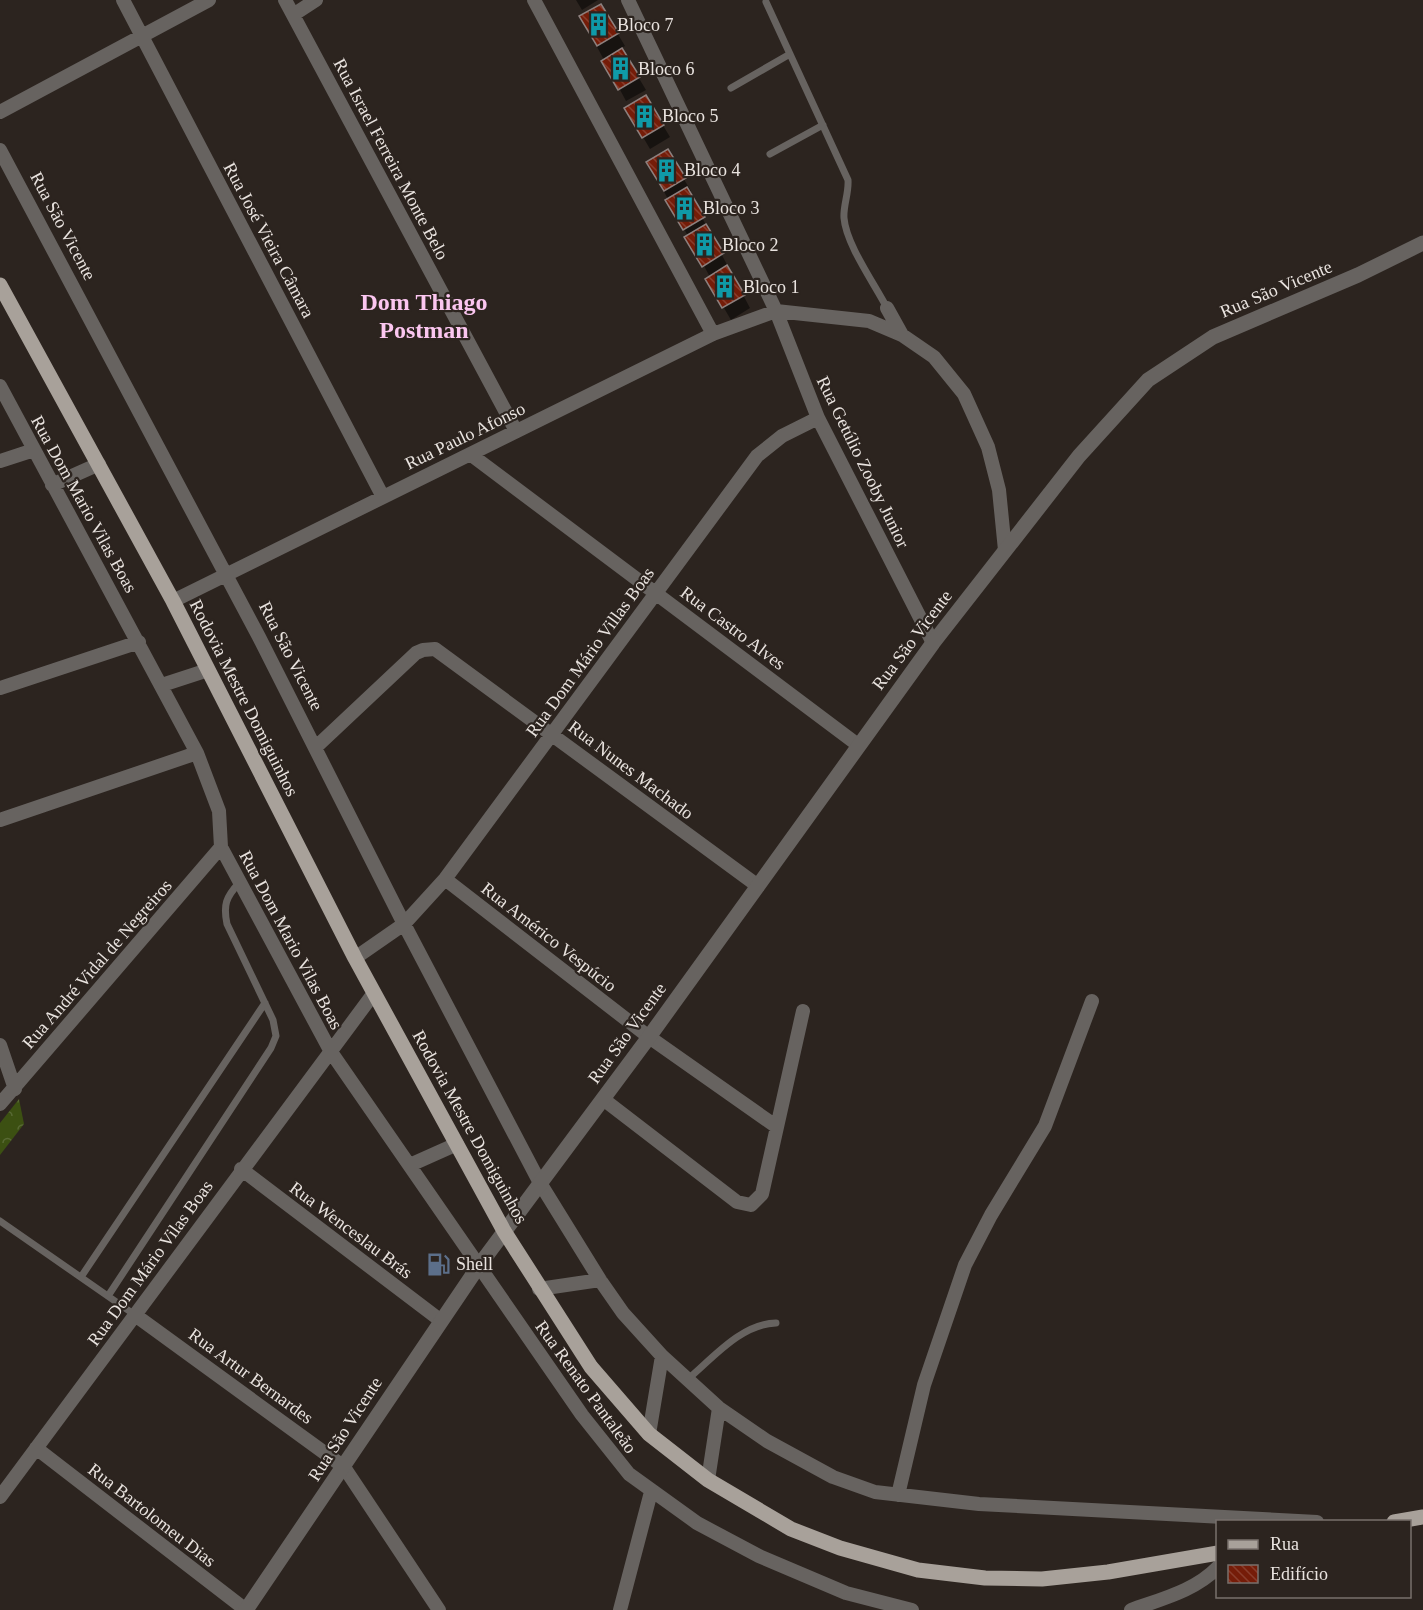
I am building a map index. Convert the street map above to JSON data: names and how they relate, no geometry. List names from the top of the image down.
{
  "streets": {
    "main road": ["Rodovia Mestre Domiguinhos"],
    "street": [
      "Rua Israel Ferreira Monte Belo",
      "Rua São Vicente",
      "Rua José Vieira Câmara",
      "Rua Paulo Afonso",
      "Rua Getúlio Zooby Junior",
      "Rua Dom Mario Vilas Boas",
      "Rua Castro Alves",
      "Rua Dom Mário Villas Boas",
      "Rua Nunes Machado",
      "Rua Américo Vespúcio",
      "Rua André Vidal de Negreiros",
      "Rua Wenceslau Brás",
      "Rua Dom Mário Vilas Boas",
      "Rua Artur Bernardes",
      "Rua Renato Pantaleão",
      "Rua Bartolomeu Dias"
    ]
  },
  "crossings": [
    ["Rua Israel Ferreira Monte Belo", "Rua Paulo Afonso"],
    ["Rua São Vicente", "Rua Paulo Afonso"],
    ["Rua São Vicente", "Rua Getúlio Zooby Junior"],
    ["Rua São Vicente", "Rua Dom Mario Vilas Boas"],
    ["Rua São Vicente", "Rua Castro Alves"],
    ["Rua São Vicente", "Rua Dom Mário Villas Boas"],
    ["Rua São Vicente", "Rodovia Mestre Domiguinhos"],
    ["Rua São Vicente", "Rua Nunes Machado"],
    ["Rua São Vicente", "Rua Américo Vespúcio"],
    ["Rua São Vicente", "Rua Wenceslau Brás"],
    ["Rua São Vicente", "Rua Artur Bernardes"],
    ["Rua São Vicente", "Rua Renato Pantaleão"],
    ["Rua São Vicente", "Rua Bartolomeu Dias"],
    ["Rua José Vieira Câmara", "Rua Paulo Afonso"],
    ["Rua Paulo Afonso", "Rua Getúlio Zooby Junior"],
    ["Rua Paulo Afonso", "Rua Castro Alves"],
    ["Rua Paulo Afonso", "Rodovia Mestre Domiguinhos"],
    ["Rua Getúlio Zooby Junior", "Rua Dom Mário Villas Boas"],
    ["Rua Dom Mario Vilas Boas", "Rua André Vidal de Negreiros"],
    ["Rua Dom Mario Vilas Boas", "Rua Dom Mário Vilas Boas"],
    ["Rua Dom Mario Vilas Boas", "Rua Renato Pantaleão"],
    ["Rua Castro Alves", "Rua Dom Mário Villas Boas"],
    ["Rua Dom Mário Villas Boas", "Rodovia Mestre Domiguinhos"],
    ["Rua Dom Mário Villas Boas", "Rua Nunes Machado"],
    ["Rua Dom Mário Villas Boas", "Rua Américo Vespúcio"],
    ["Rodovia Mestre Domiguinhos", "Rua Dom Mário Vilas Boas"],
    ["Rua Wenceslau Brás", "Rua Dom Mário Vilas Boas"],
    ["Rua Dom Mário Vilas Boas", "Rua Artur Bernardes"],
    ["Rua Dom Mário Vilas Boas", "Rua Bartolomeu Dias"]
  ],
  "districts": ["Dom Thiago Postman"],
  "places": {
    "building": [
      "Bloco 7",
      "Bloco 6",
      "Bloco 5",
      "Bloco 4",
      "Bloco 3",
      "Bloco 2",
      "Bloco 1"
    ],
    "fuel station": ["Shell"]
  },
  "legend": ["Rua", "Edifício"]
}
